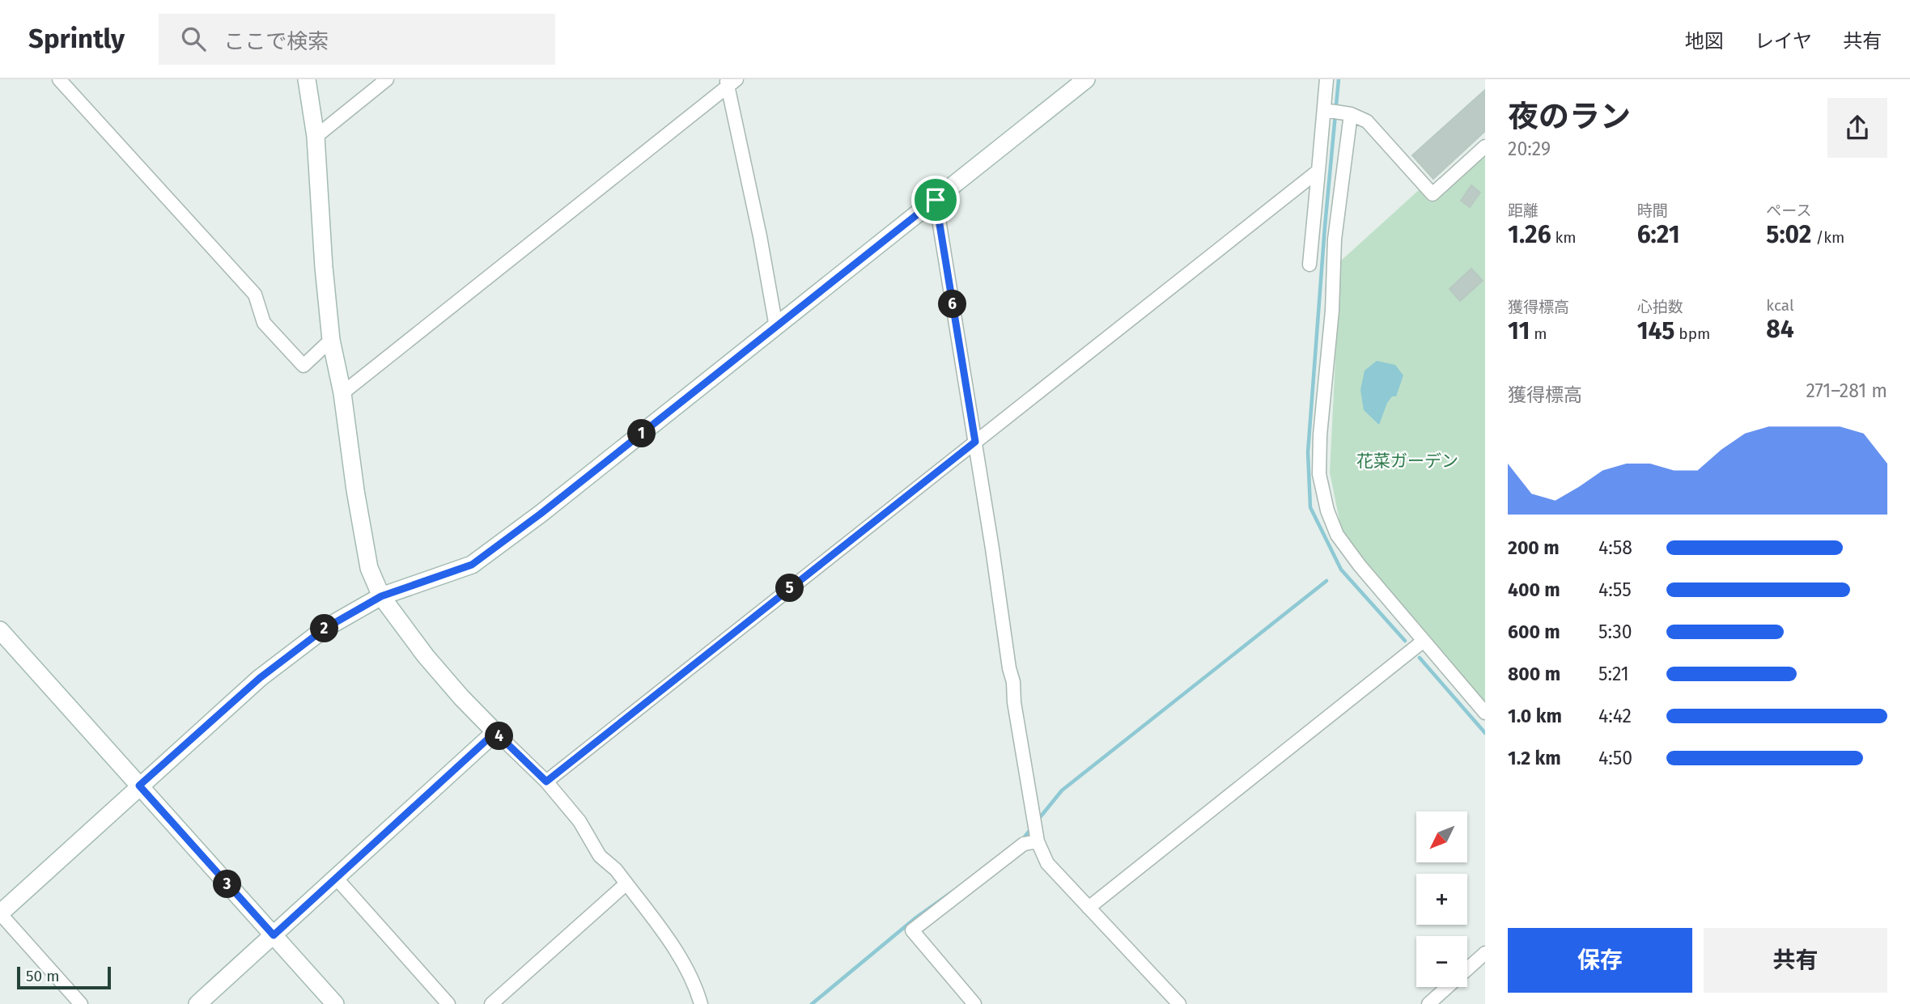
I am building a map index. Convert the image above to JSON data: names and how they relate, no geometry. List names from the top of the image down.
{
  "parks": ["花菜ガーデン"],
  "scale_bar": "50 m",
  "north": "bottom left",
  "page": {
    "header": "Sprintly",
    "search": "ここで検索",
    "nav": ["地図", "レイヤ", "共有"],
    "heading": ["夜のラン", "20:29"],
    "stats": [
      ["距離", "1.26 km"],
      ["時間", "6:21"],
      ["ペース", "5:02 /km"],
      ["獲得標高", "11 m"],
      ["心拍数", "145 bpm"],
      ["kcal", "84"]
    ],
    "pins": [
      "6",
      "1",
      "5",
      "2",
      "4",
      "3"
    ],
    "chart": ["獲得標高", "271–281 m"],
    "list": [
      {
        "name": "200 m",
        "note": "4:58"
      },
      {
        "name": "400 m",
        "note": "4:55"
      },
      {
        "name": "600 m",
        "note": "5:30"
      },
      {
        "name": "800 m",
        "note": "5:21"
      },
      {
        "name": "1.0 km",
        "note": "4:42"
      },
      {
        "name": "1.2 km",
        "note": "4:50"
      }
    ],
    "map_buttons": ["+", "−"],
    "buttons": ["保存", "共有"],
    "scale": "50 m"
  }
}
